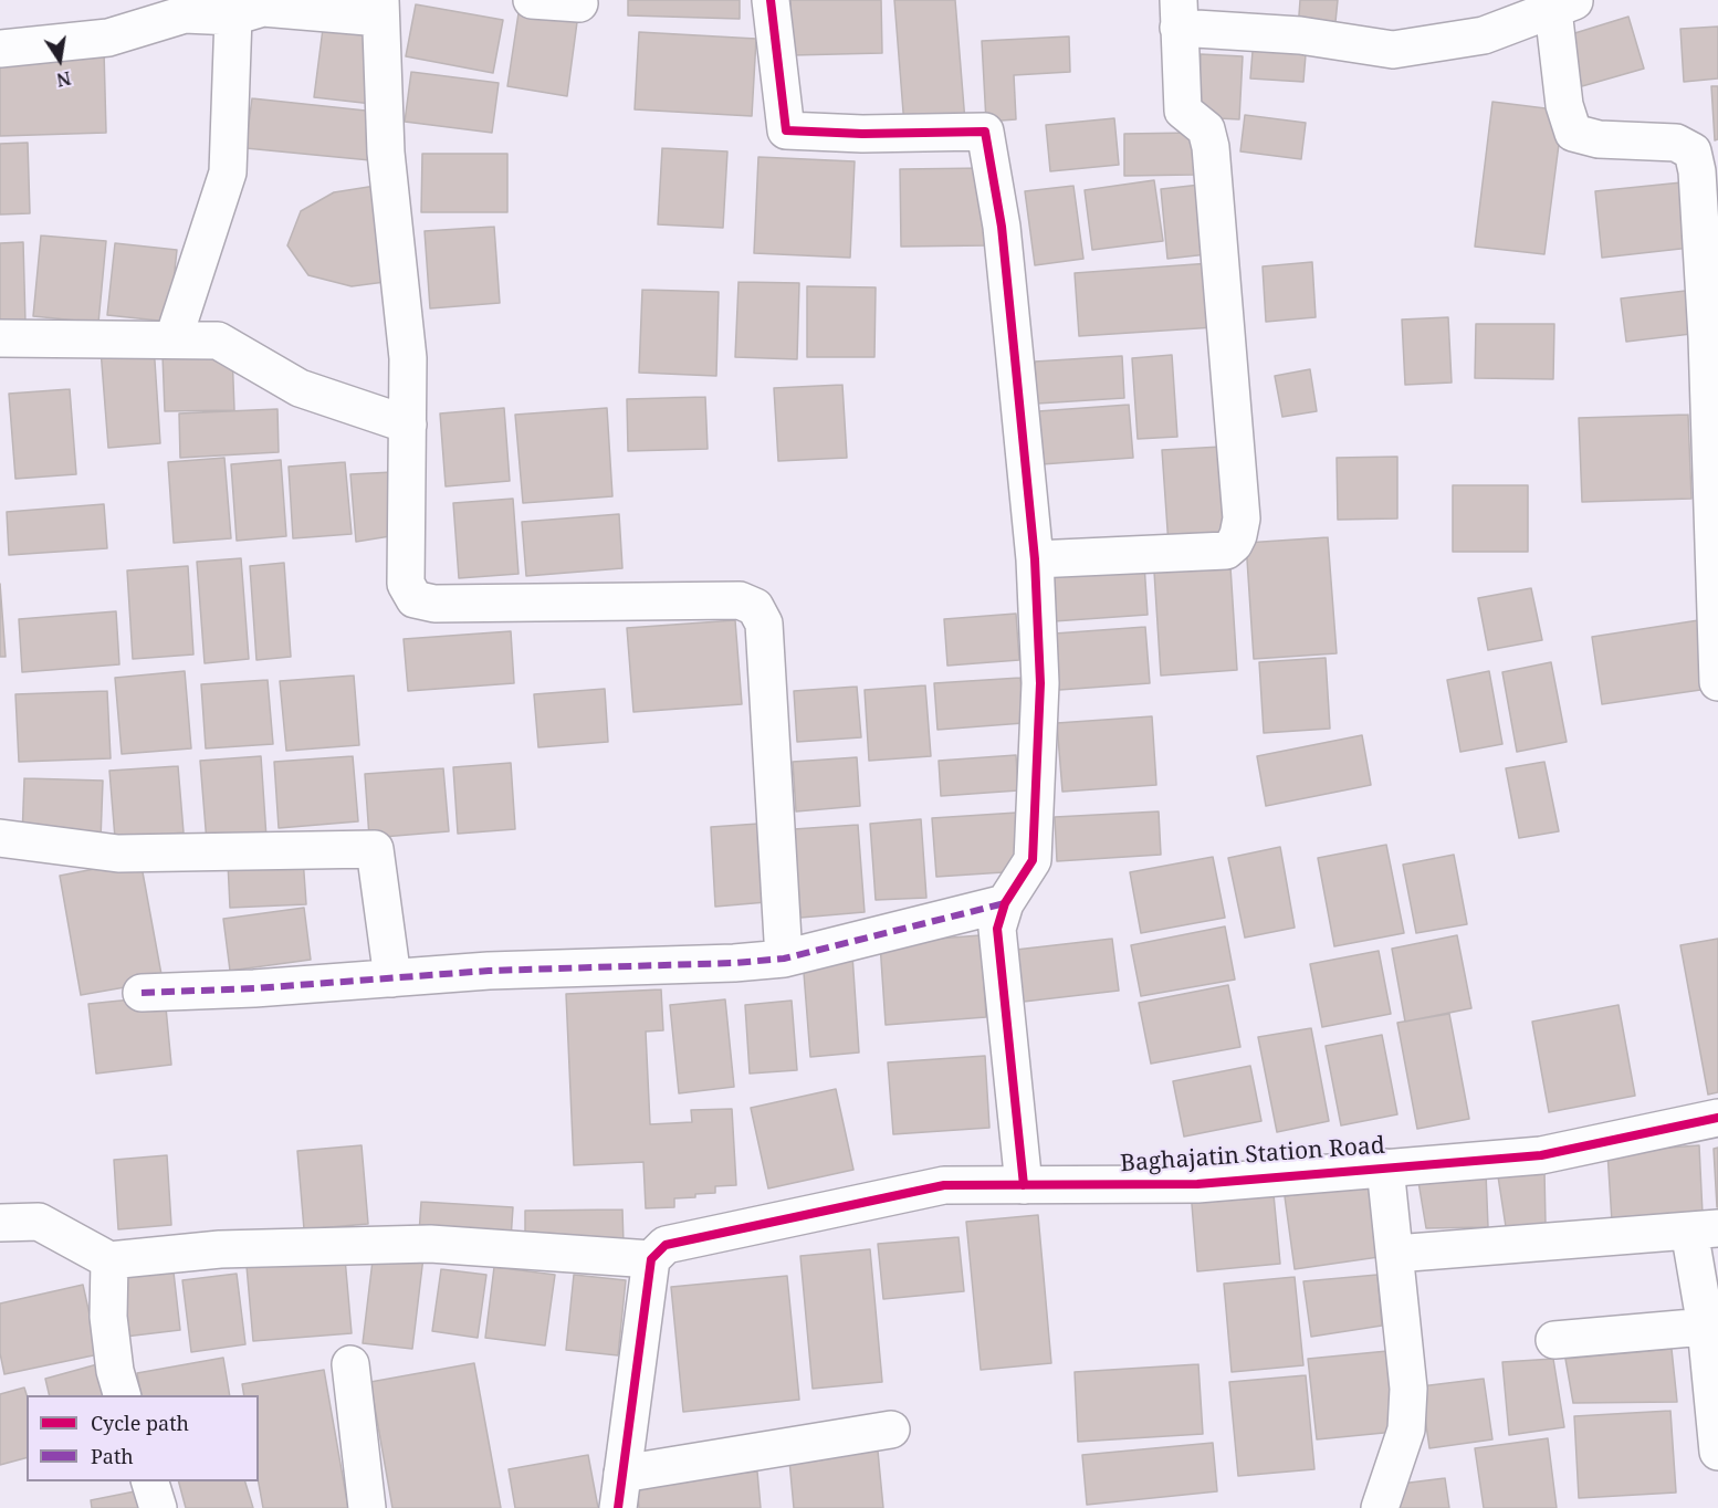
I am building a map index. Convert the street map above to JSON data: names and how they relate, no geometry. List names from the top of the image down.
{
  "streets": {
    "street": ["Baghajatin Station Road"]
  },
  "legend": ["Cycle path", "Path"],
  "north": "bottom"
}
